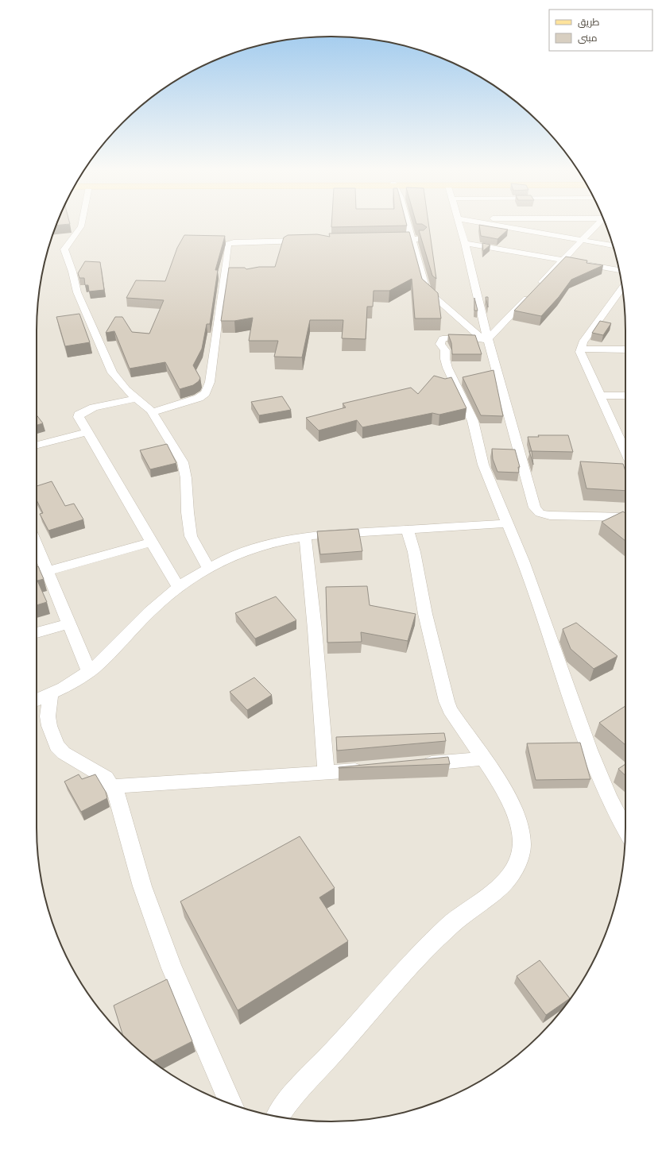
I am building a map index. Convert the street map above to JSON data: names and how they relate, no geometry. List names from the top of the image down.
{
  "legend": ["طريق", "مبنى"]
}
